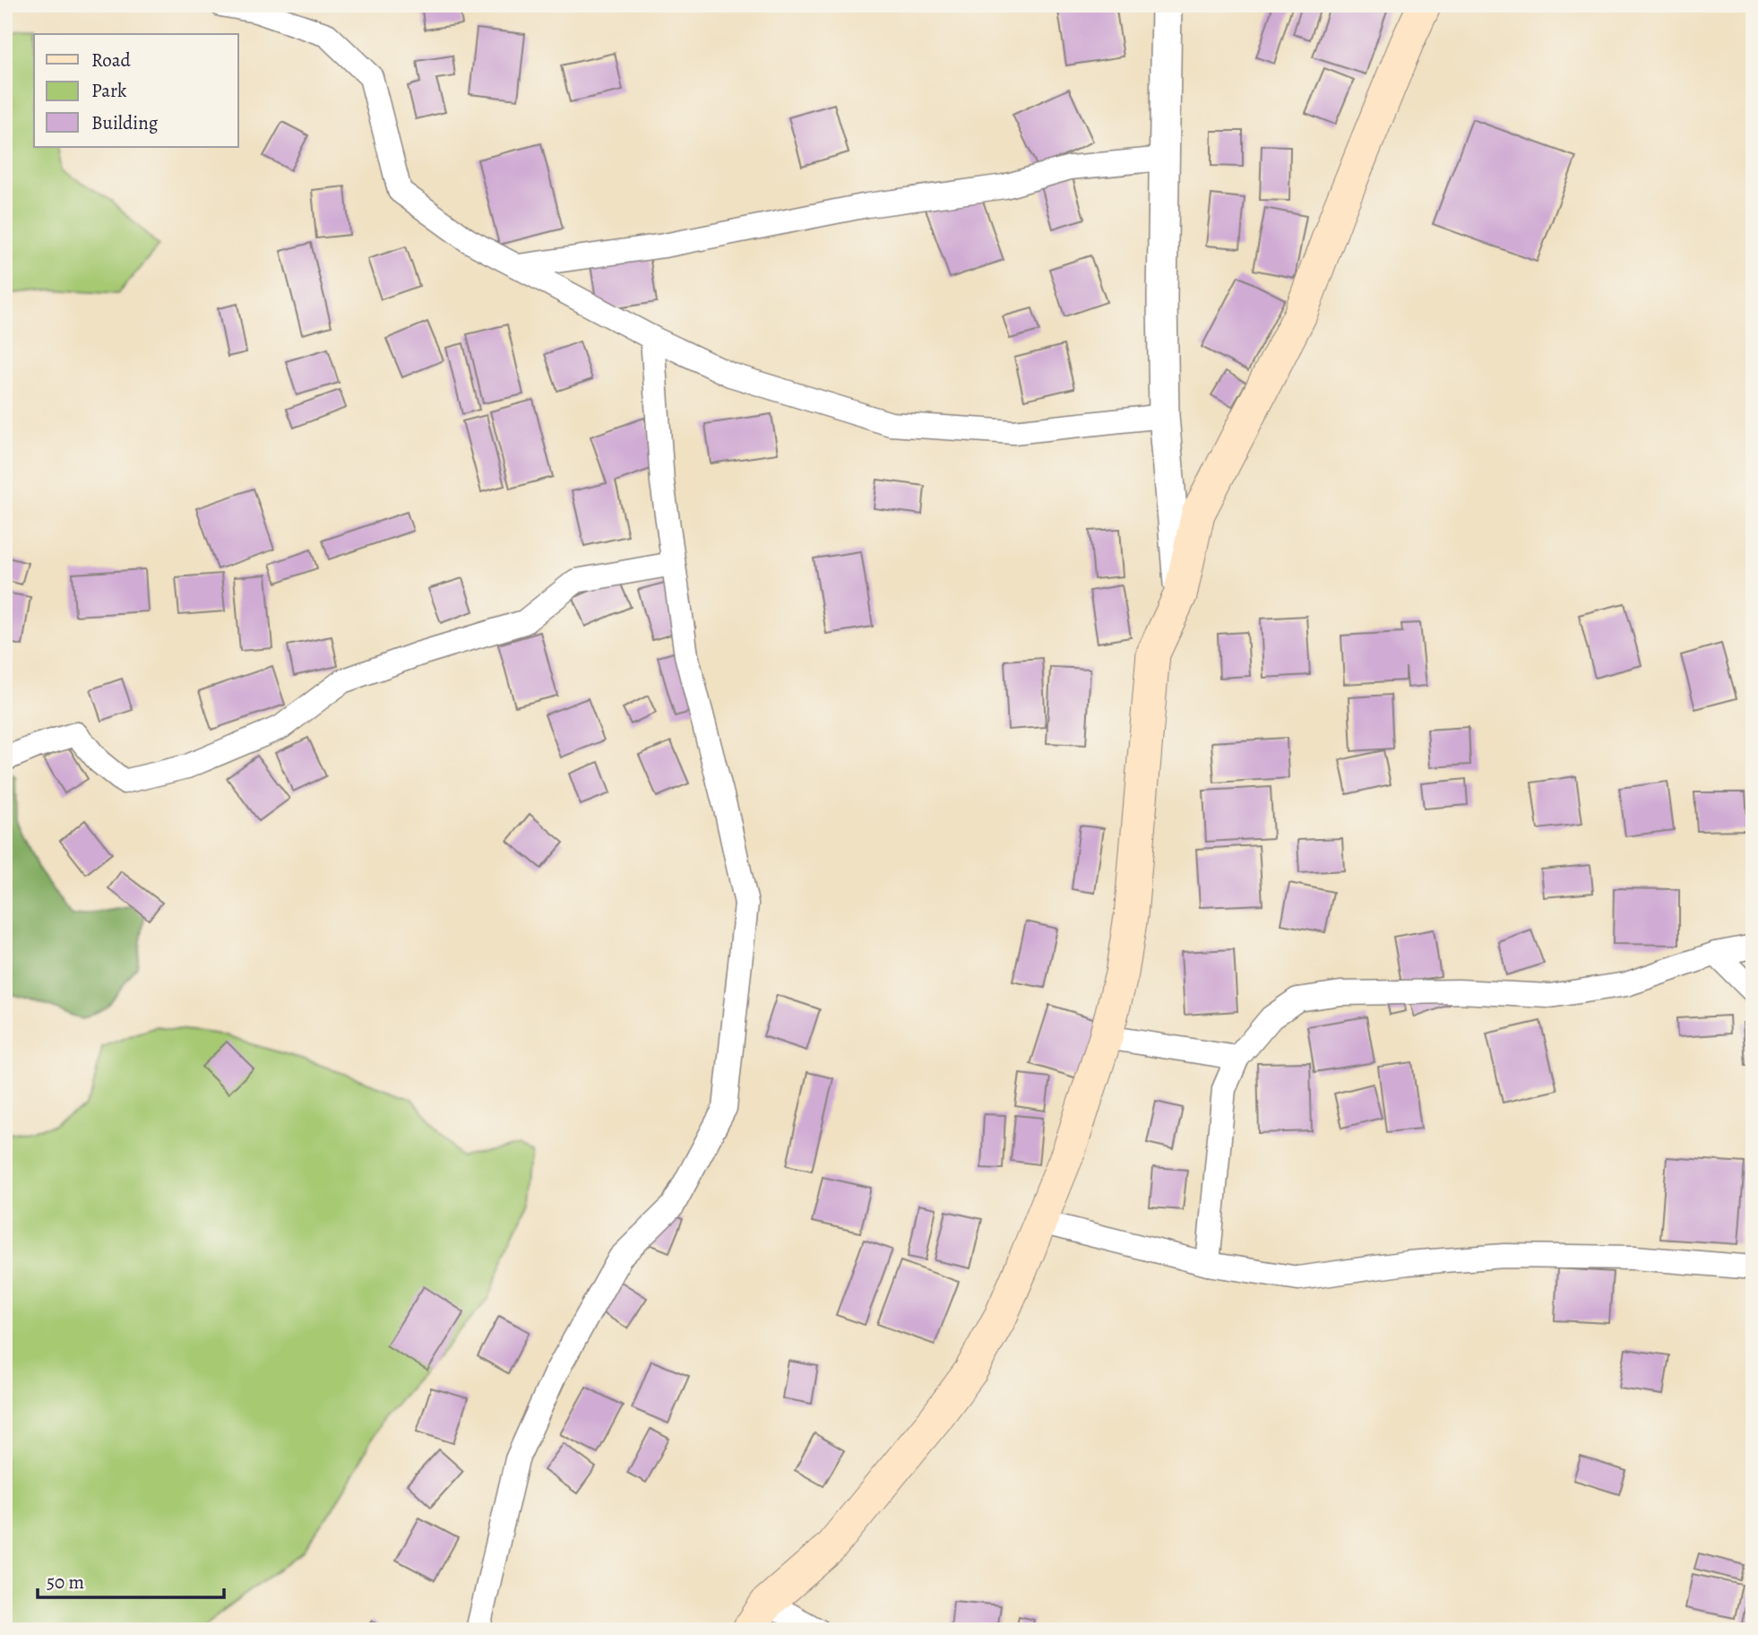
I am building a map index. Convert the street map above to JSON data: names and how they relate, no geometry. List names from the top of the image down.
{
  "legend": ["Road", "Park", "Building"],
  "scale_bar": "50 m"
}
